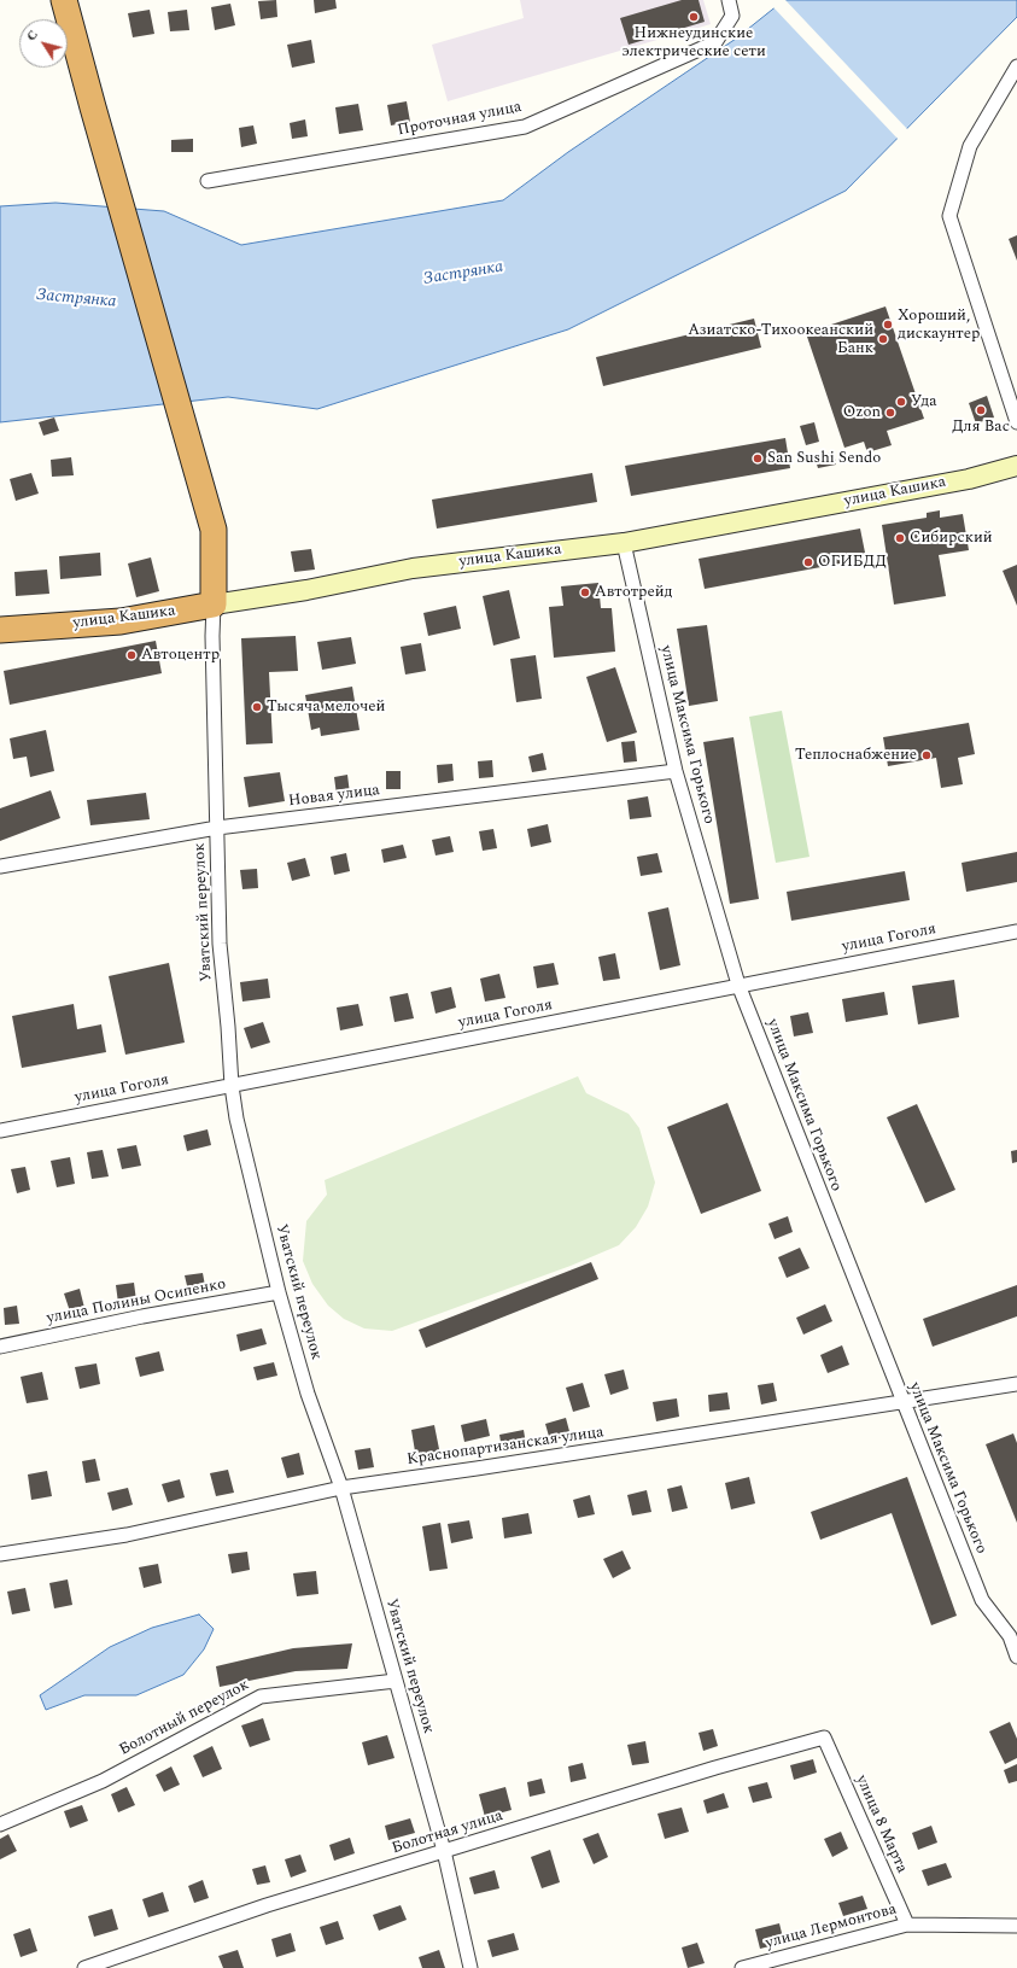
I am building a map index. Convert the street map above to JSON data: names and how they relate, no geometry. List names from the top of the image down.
{
  "streets": {
    "highway": ["улица Кашика"],
    "street": [
      "Проточная улица",
      "улица Максима Горького",
      "Новая улица",
      "Уватский переулок",
      "улица Гоголя",
      "улица Полины Осипенко",
      "Краснопартизанская улица",
      "Болотный переулок",
      "улица 8 Марта",
      "Болотная улица",
      "улица Лермонтова"
    ]
  },
  "crossings": [
    ["улица Кашика", "улица Максима Горького"],
    ["улица Кашика", "Уватский переулок"],
    ["улица Максима Горького", "Новая улица"],
    ["улица Максима Горького", "улица Гоголя"],
    ["улица Максима Горького", "Краснопартизанская улица"],
    ["Новая улица", "Уватский переулок"],
    ["Уватский переулок", "улица Гоголя"],
    ["Уватский переулок", "улица Полины Осипенко"],
    ["Уватский переулок", "Краснопартизанская улица"],
    ["Уватский переулок", "Болотный переулок"],
    ["Уватский переулок", "Болотная улица"],
    ["улица 8 Марта", "Болотная улица"],
    ["улица 8 Марта", "улица Лермонтова"]
  ],
  "water": ["Застрянка"],
  "places": [
    "Нижнеудинские электрические сети",
    "Хороший, дискаунтер",
    "Азиатско-Тихоокеанский Банк",
    "Уда",
    "Для Вас",
    "Ozon",
    "San Sushi Sendo",
    "Сибирский",
    "ОГИБДД",
    "Автотрейд",
    "Автоцентр",
    "Тысяча мелочей",
    "Теплоснабжение"
  ],
  "north": "top left"
}
